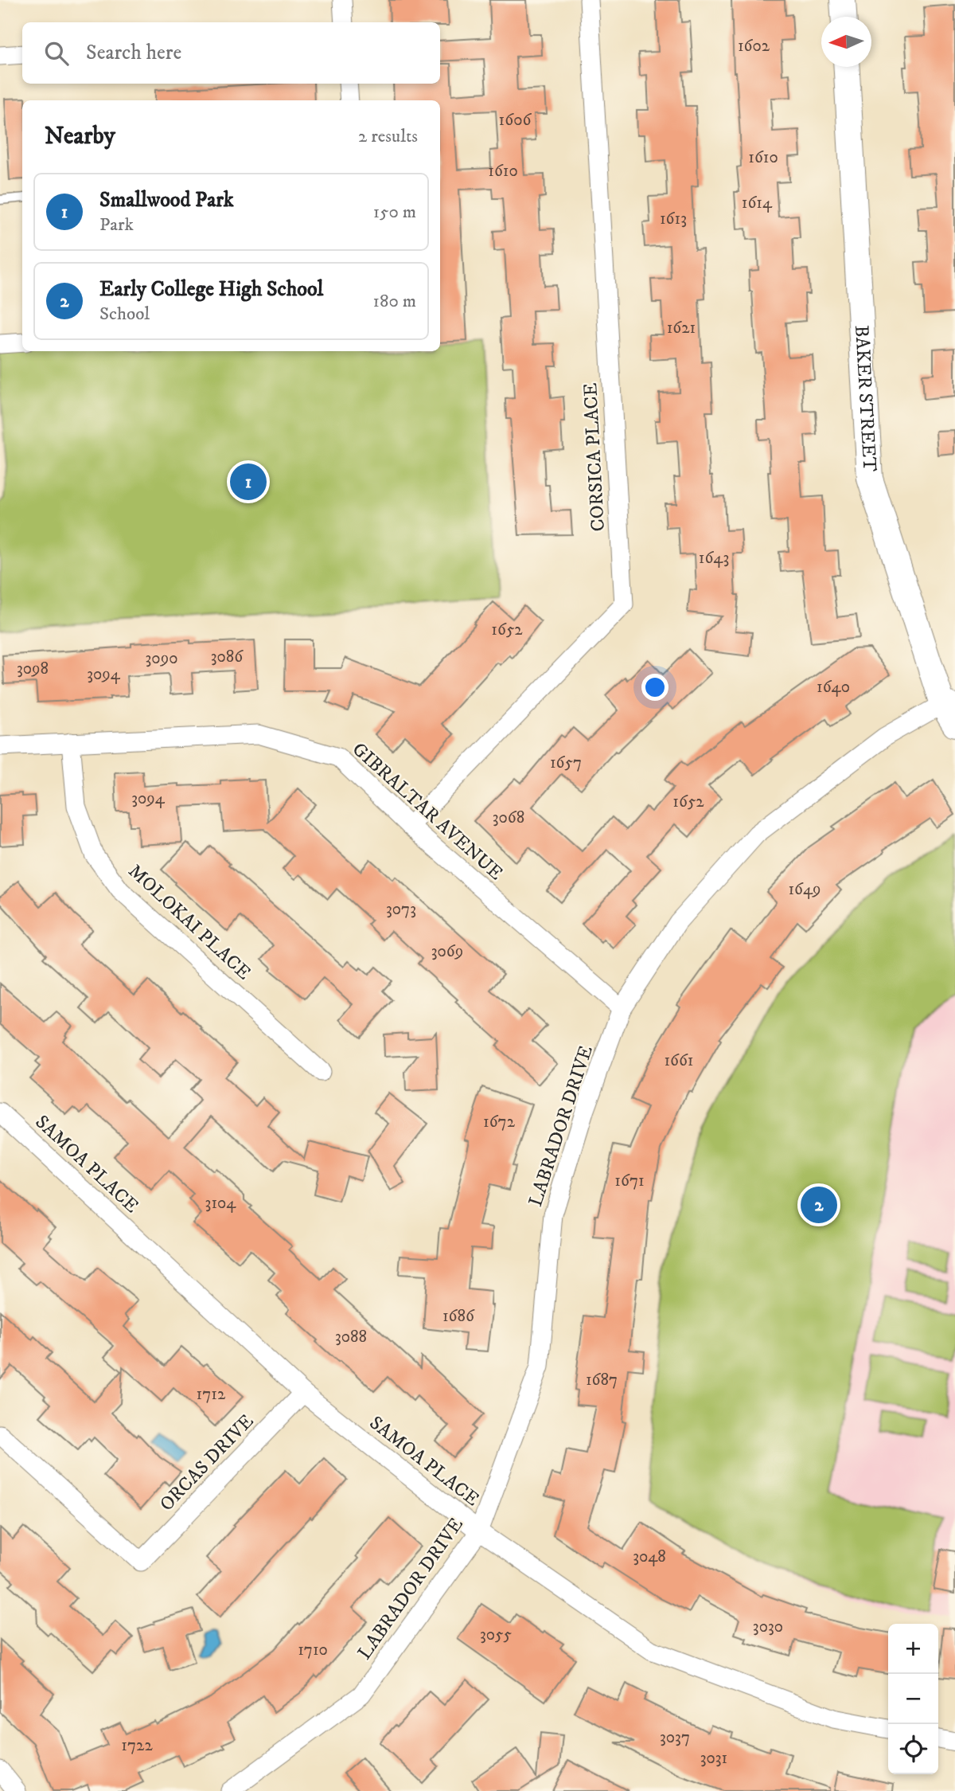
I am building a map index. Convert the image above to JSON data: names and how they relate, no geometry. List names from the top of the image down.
{
  "streets": {
    "street": [
      "BAKER STREET",
      "CORSICA PLACE",
      "GIBRALTAR AVENUE",
      "MOLOKAI PLACE",
      "LABRADOR DRIVE",
      "SAMOA PLACE",
      "ORCAS DRIVE"
    ]
  },
  "crossings": [
    ["BAKER STREET", "LABRADOR DRIVE"],
    ["CORSICA PLACE", "GIBRALTAR AVENUE"],
    ["GIBRALTAR AVENUE", "MOLOKAI PLACE"],
    ["GIBRALTAR AVENUE", "LABRADOR DRIVE"],
    ["LABRADOR DRIVE", "SAMOA PLACE"],
    ["SAMOA PLACE", "ORCAS DRIVE"]
  ],
  "house_numbers": [
    "1602",
    "1606",
    "1610",
    "1610",
    "1614",
    "1613",
    "1621",
    "1643",
    "1652",
    "3086",
    "3090",
    "3098",
    "3094",
    "1640",
    "1657",
    "3094",
    "1652",
    "3068",
    "1649",
    "3073",
    "3069",
    "1661",
    "1672",
    "1671",
    "3104",
    "1686",
    "3088",
    "1687",
    "1712",
    "3048",
    "3030",
    "3055",
    "1710",
    "3037",
    "1722",
    "3031"
  ],
  "north": "left",
  "page": {
    "search": "Search here",
    "heading": ["Nearby", "2 results"],
    "list": [
      {
        "mark": "1",
        "name": "Smallwood Park",
        "note": "Park",
        "value": "150 m"
      },
      {
        "mark": "2",
        "name": "Early College High School",
        "note": "School",
        "value": "180 m"
      }
    ],
    "pins": ["1", "2"],
    "map_buttons": ["+", "−"]
  }
}
